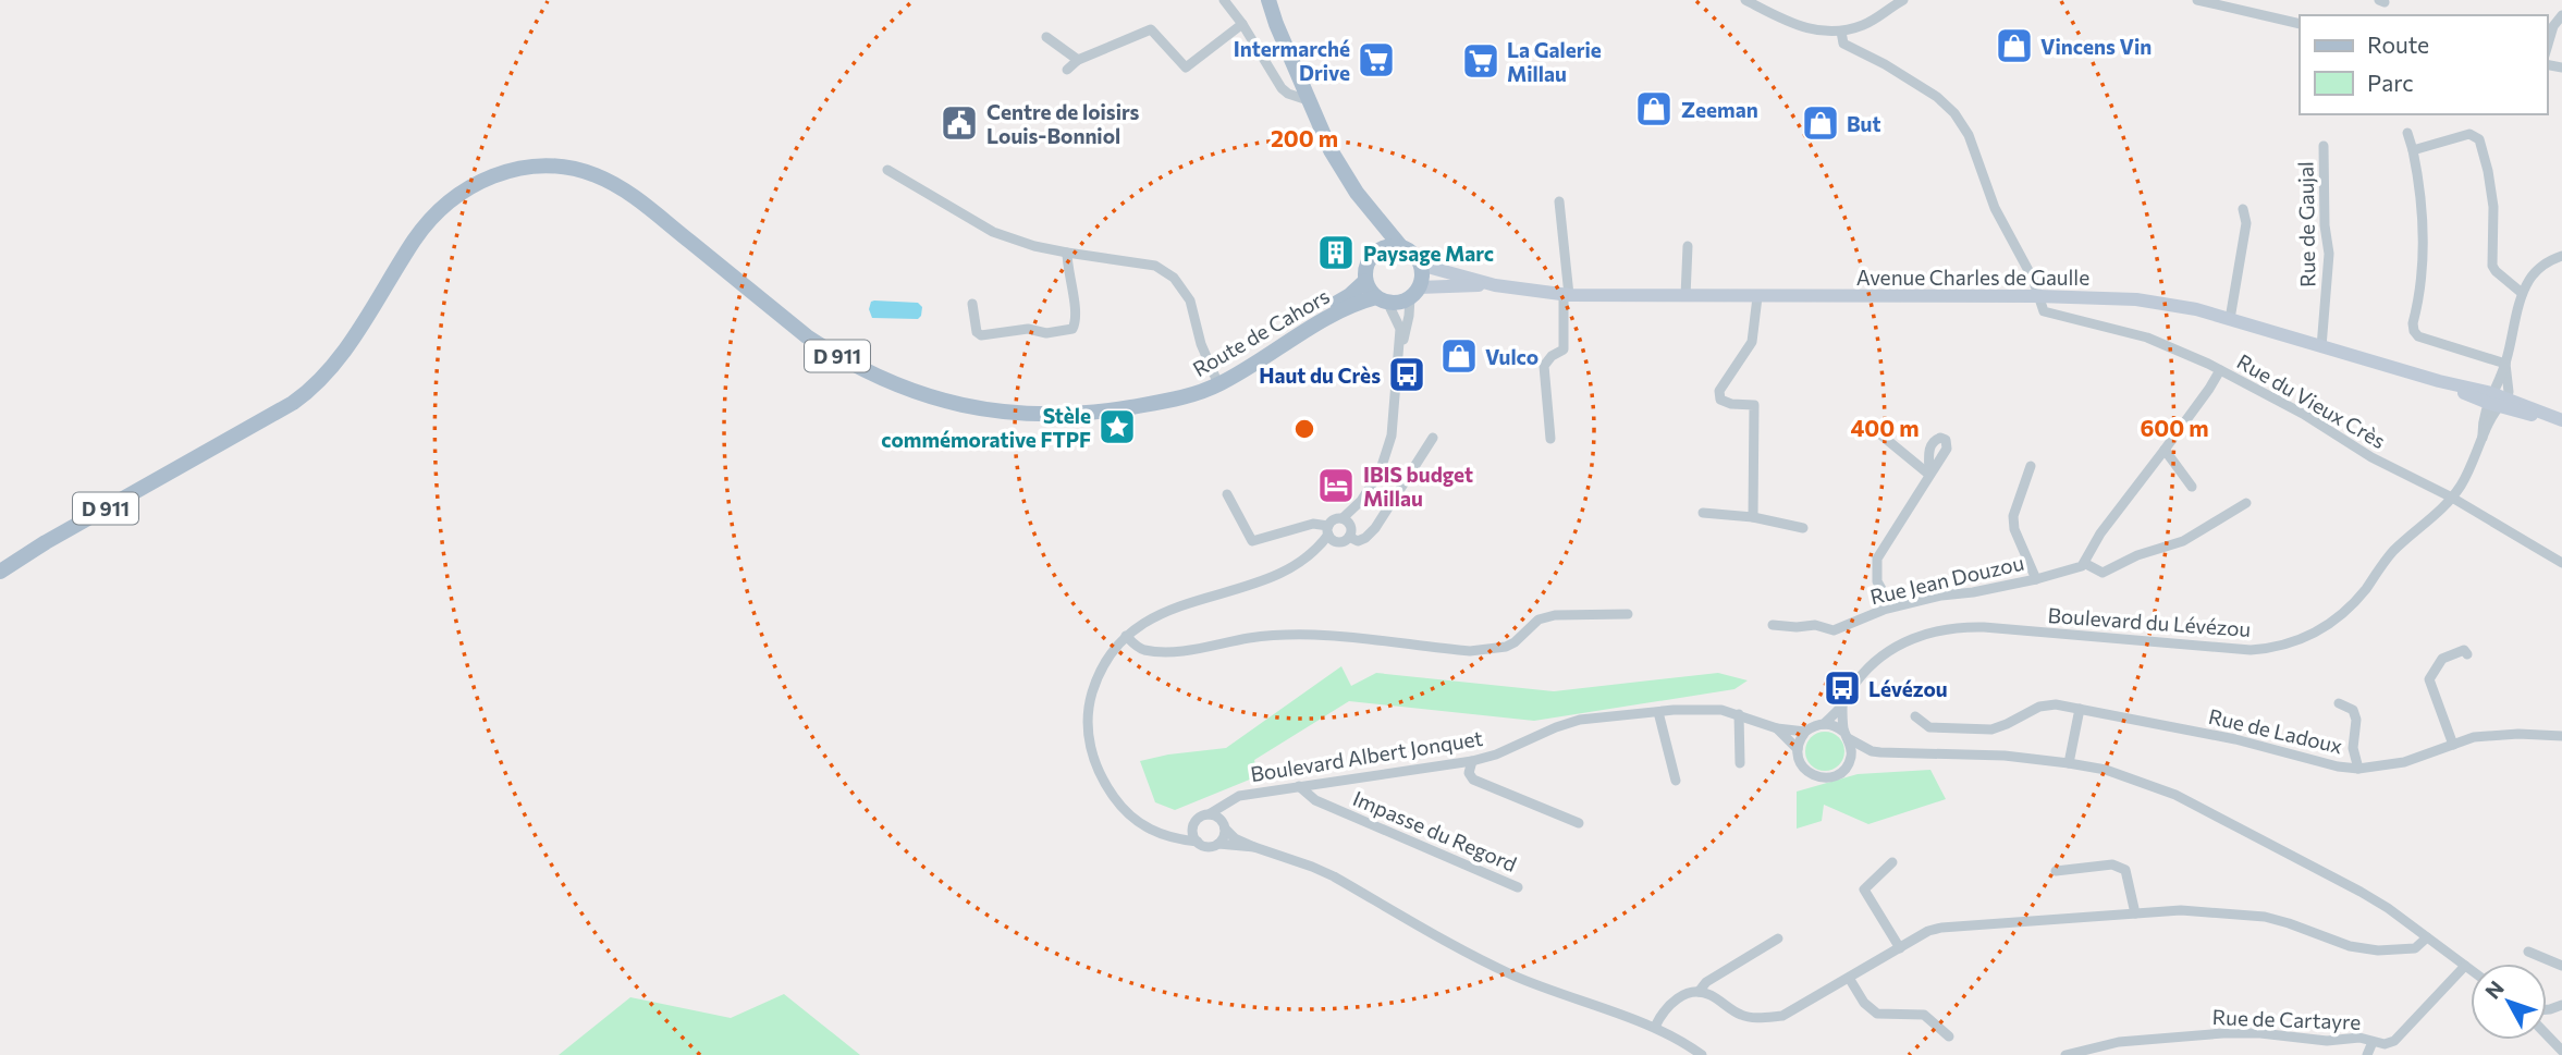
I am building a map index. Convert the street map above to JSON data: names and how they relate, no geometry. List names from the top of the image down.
{
  "streets": {
    "main road": ["Avenue Charles de Gaulle", "Route de Cahors", "D 911"],
    "street": [
      "Rue de Gaujal",
      "Rue du Vieux Crès",
      "Rue Jean Douzou",
      "Boulevard du Lévézou",
      "Rue de Ladoux",
      "Boulevard Albert Jonquet",
      "Impasse du Regord",
      "Rue de Cartayre"
    ]
  },
  "crossings": [
    ["Rue de Gaujal", "Avenue Charles de Gaulle"],
    ["Avenue Charles de Gaulle", "Rue du Vieux Crès"],
    ["Avenue Charles de Gaulle", "Boulevard du Lévézou"],
    ["Route de Cahors", "D 911"],
    ["Rue du Vieux Crès", "Boulevard du Lévézou"],
    ["Boulevard du Lévézou", "Boulevard Albert Jonquet"],
    ["Boulevard Albert Jonquet", "Impasse du Regord"]
  ],
  "places": {
    "shop": [
      "Vincens Vin",
      "Zeeman",
      "But",
      "Vulco"
    ],
    "supermarket": ["Intermarché Drive", "La Galerie Millau"],
    "public building": ["Centre de loisirs Louis-Bonniol"],
    "building": ["Paysage Marc"],
    "bus stop": ["Haut du Crès", "Lévézou"],
    "place": ["Stèle commémorative FTPF"],
    "hotel": ["IBIS budget Millau"]
  },
  "legend": ["Route", "Parc"],
  "north": "top left",
  "rings": ["200 m", "400 m", "600 m"]
}
